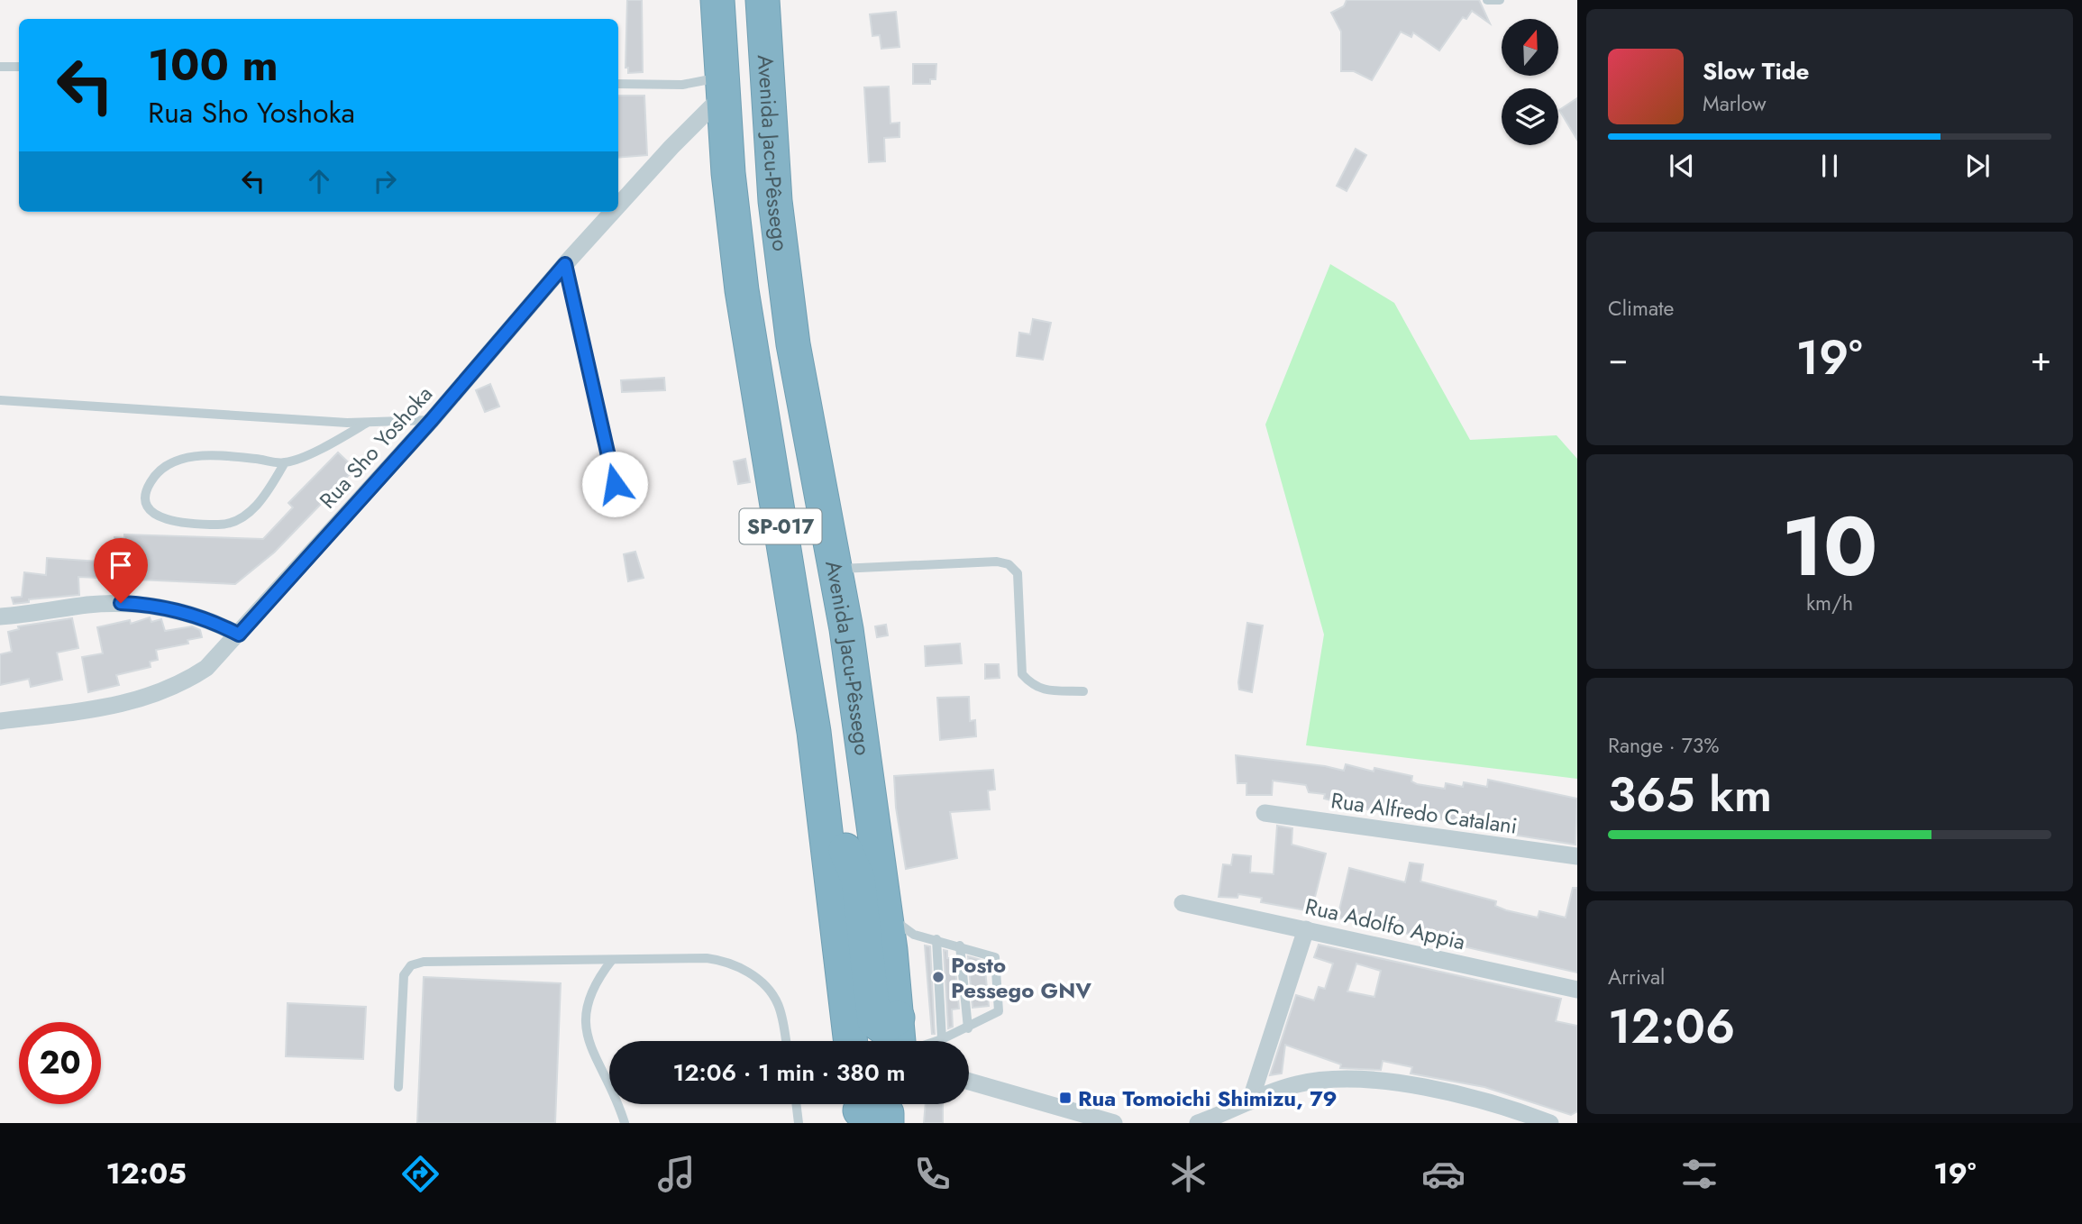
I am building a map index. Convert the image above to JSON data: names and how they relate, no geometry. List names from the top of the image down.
{
  "streets": {
    "highway": ["Avenida Jacu-Pêssego", "SP-017"],
    "street": ["Rua Sho Yoshoka", "Rua Alfredo Catalani", "Rua Adolfo Appia"]
  },
  "crossings": [
    ["Avenida Jacu-Pêssego", "Rua Sho Yoshoka"]
  ],
  "places": {
    "other": ["Posto Pessego GNV"],
    "transit": ["Rua Tomoichi Shimizu, 79"]
  },
  "north": "top",
  "page": {
    "turn": ["100 m", "Rua Sho Yoshoka"],
    "song": ["Slow Tide", "Marlow"],
    "tile": [
      "Climate",
      ["10", "km/h"],
      ["Range · 73%", "365 km"],
      ["Arrival", "12:06"]
    ],
    "heat": ["−", "19°", "+"],
    "limit": "20",
    "trip": "12:06 · 1 min · 380 m",
    "tabs": ["12:05", "19°"]
  }
}
